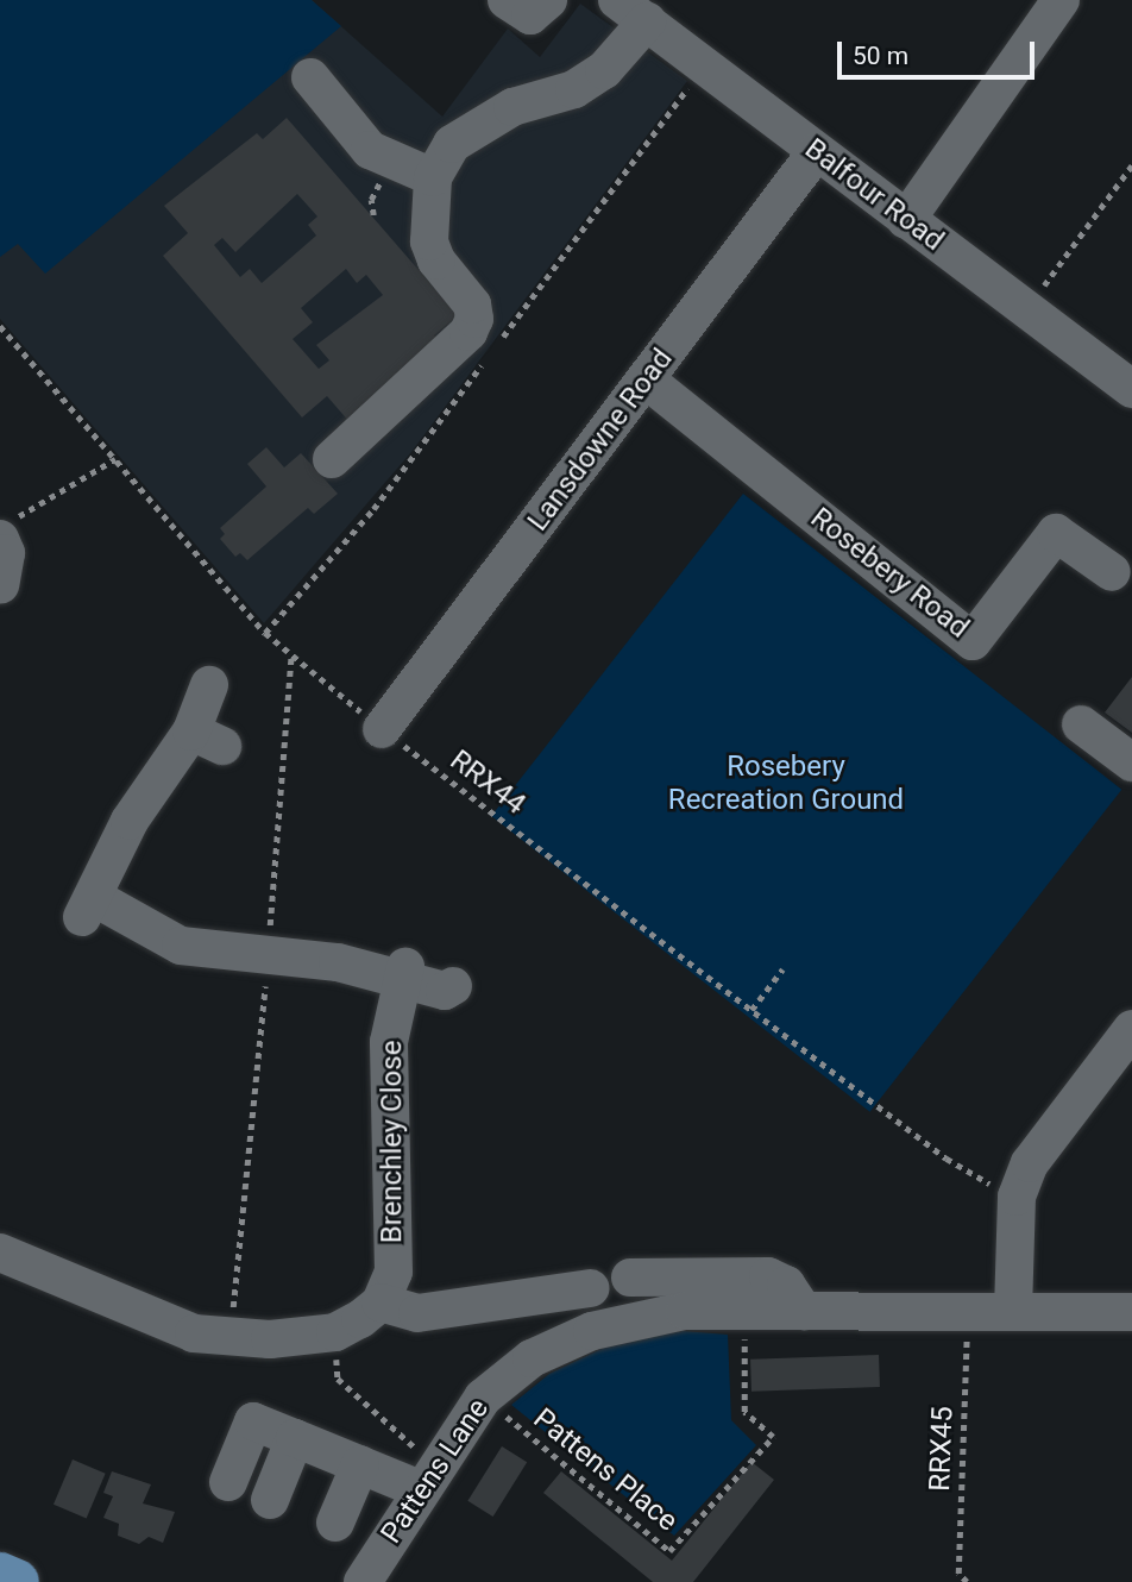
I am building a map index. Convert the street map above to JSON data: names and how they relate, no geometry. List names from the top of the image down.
{
  "streets": {
    "street": [
      "Balfour Road",
      "Lansdowne Road",
      "Rosebery Road",
      "Brenchley Close",
      "Pattens Lane"
    ],
    "path": ["RRX44", "RRX45", "Pattens Place"]
  },
  "crossings": [
    ["Balfour Road", "Lansdowne Road"],
    ["Lansdowne Road", "Rosebery Road"],
    ["Lansdowne Road", "RRX44"],
    ["RRX45", "Pattens Lane"],
    ["Pattens Place", "Pattens Lane"]
  ],
  "parks": ["Rosebery Recreation Ground"],
  "scale_bar": "50 m"
}
